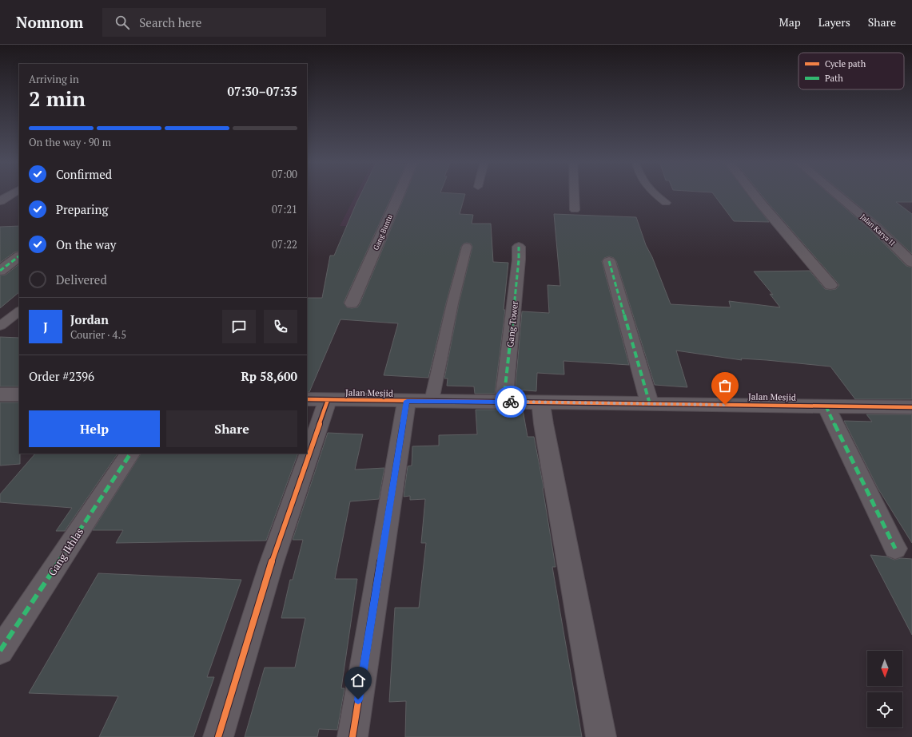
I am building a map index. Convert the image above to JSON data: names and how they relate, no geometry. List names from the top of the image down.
{
  "streets": {
    "street": [
      "Jalan Karya II",
      "Gang Buntu",
      "Gang Tower",
      "Jalan Mesjid",
      "Gang Ikhlas"
    ]
  },
  "crossings": [
    ["Gang Tower", "Jalan Mesjid"]
  ],
  "legend": ["Cycle path", "Path"],
  "north": "bottom",
  "page": {
    "header": "Nomnom",
    "search": "Search here",
    "nav": ["Map", "Layers", "Share"],
    "heading": ["2 min", "Arriving in", "07:30–07:35"],
    "panel": [
      "Jordan",
      "Courier · 4.5",
      "Order #2396",
      "Rp 58,600"
    ],
    "bar": "On the way · 90 m",
    "list": [
      ["Confirmed", "07:00"],
      ["Preparing", "07:21"],
      ["On the way", "07:22"],
      "Delivered"
    ],
    "round": "J",
    "buttons": ["Help", "Share"]
  }
}
